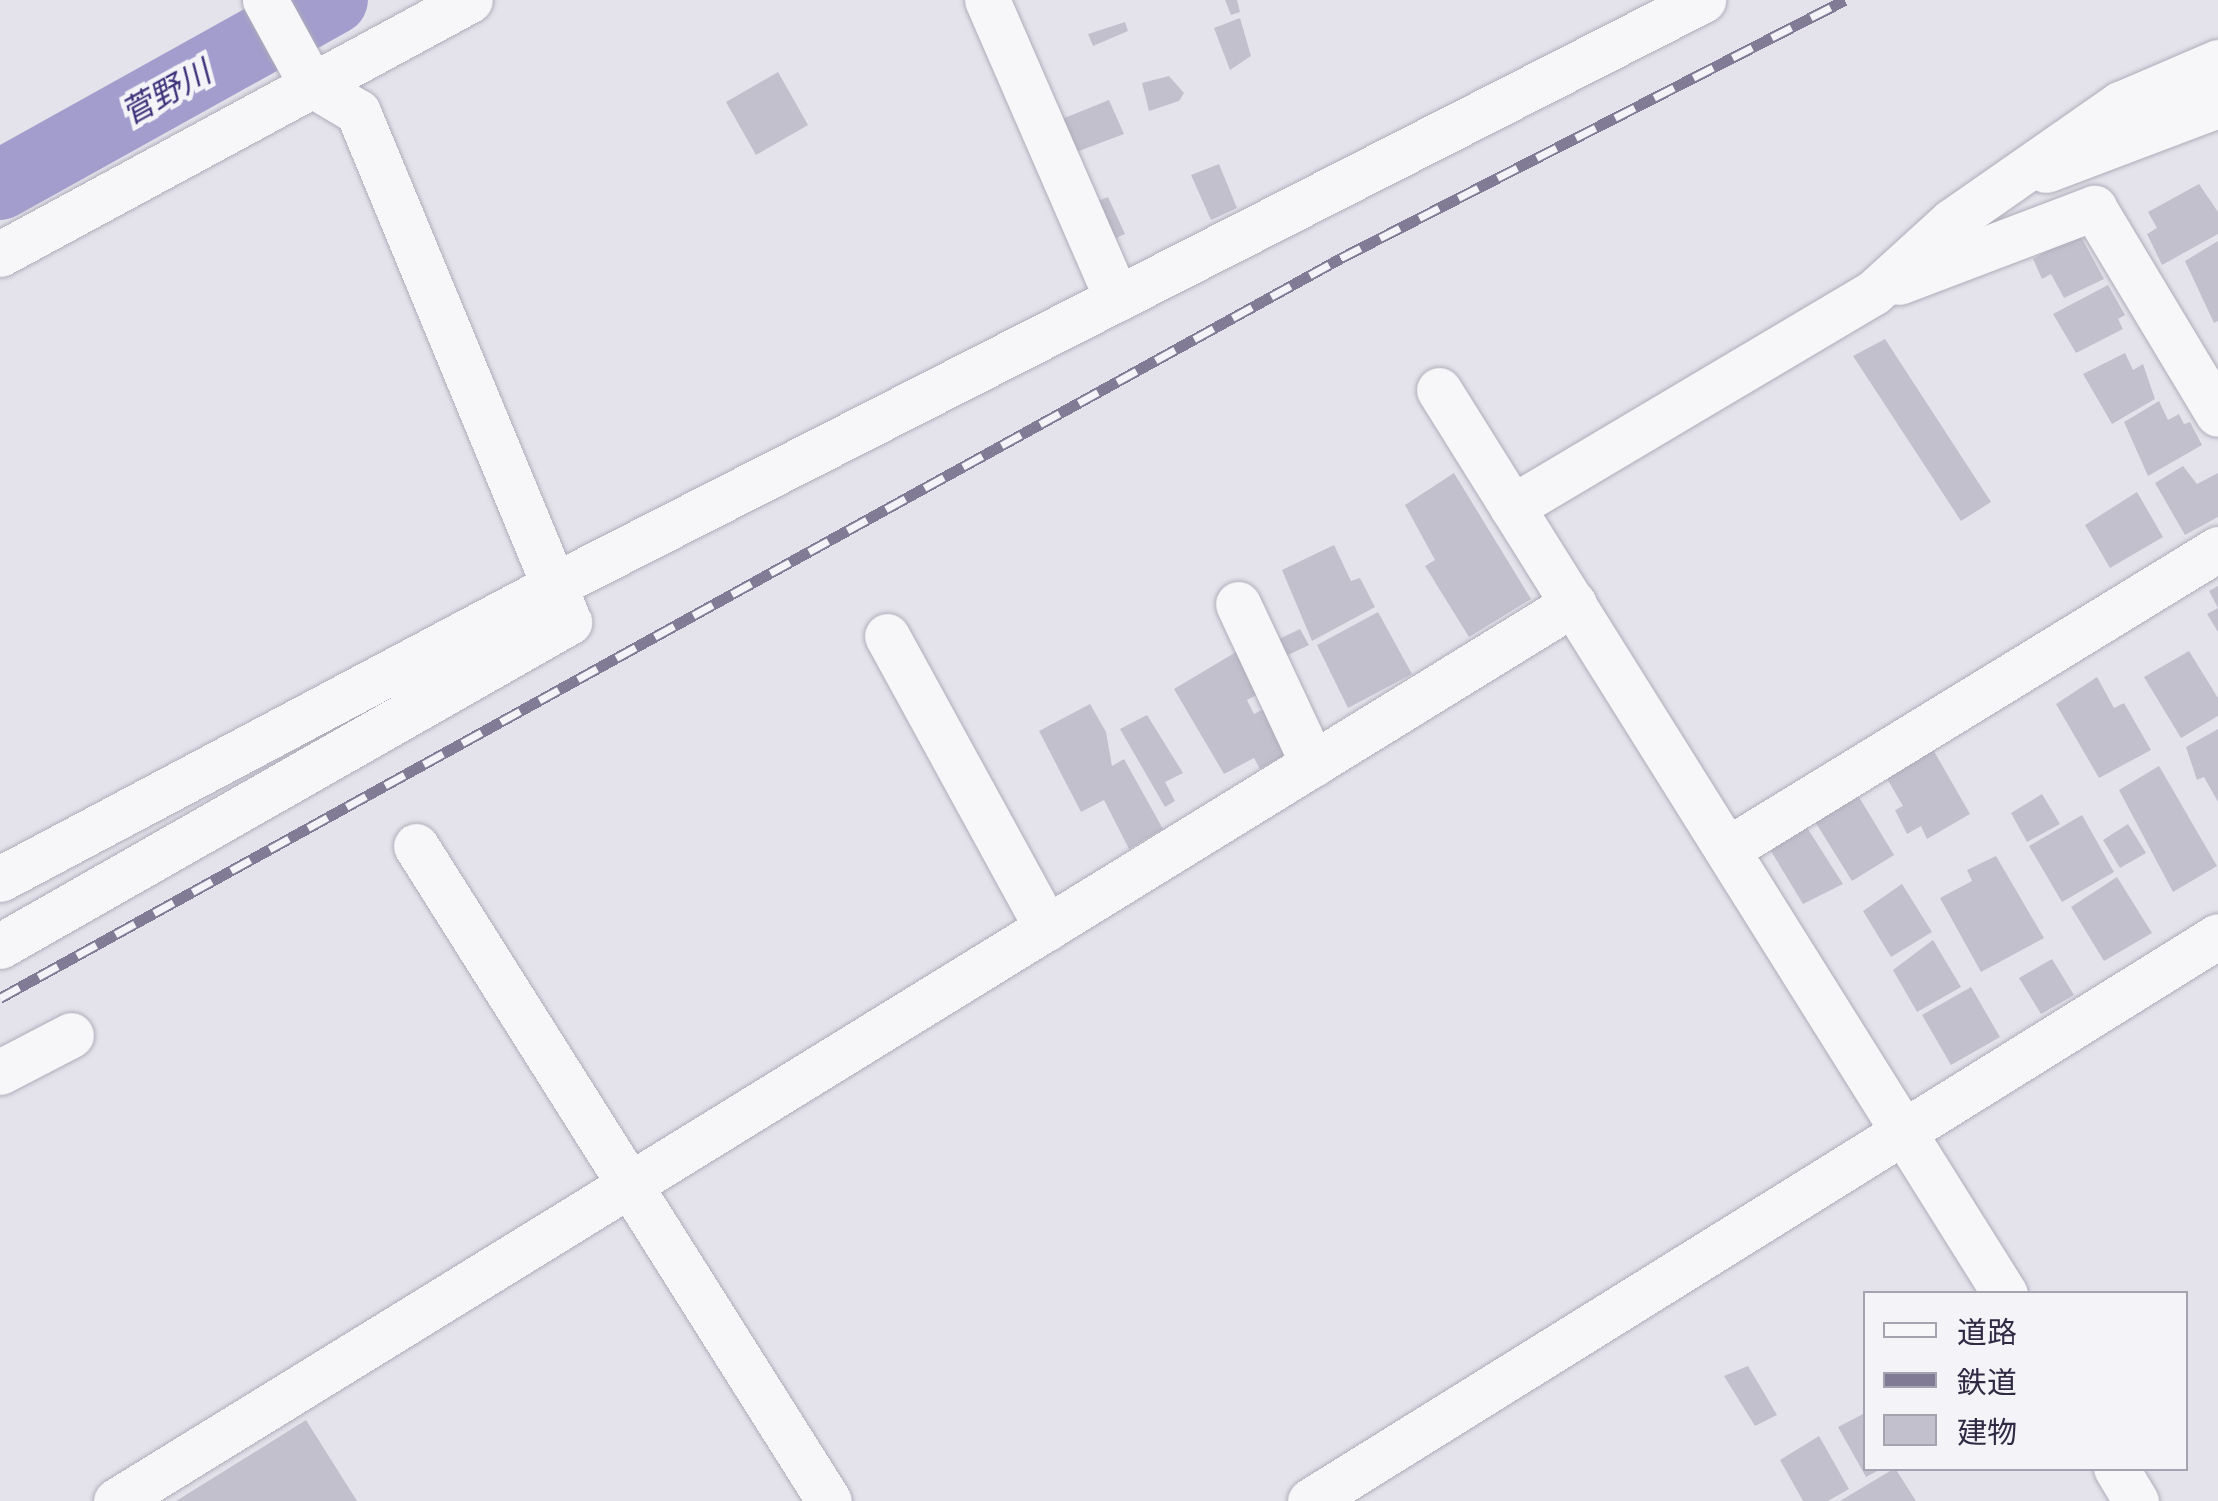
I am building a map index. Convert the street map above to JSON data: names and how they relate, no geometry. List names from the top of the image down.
{
  "water": ["菅野川"],
  "legend": ["道路", "鉄道", "建物"]
}
